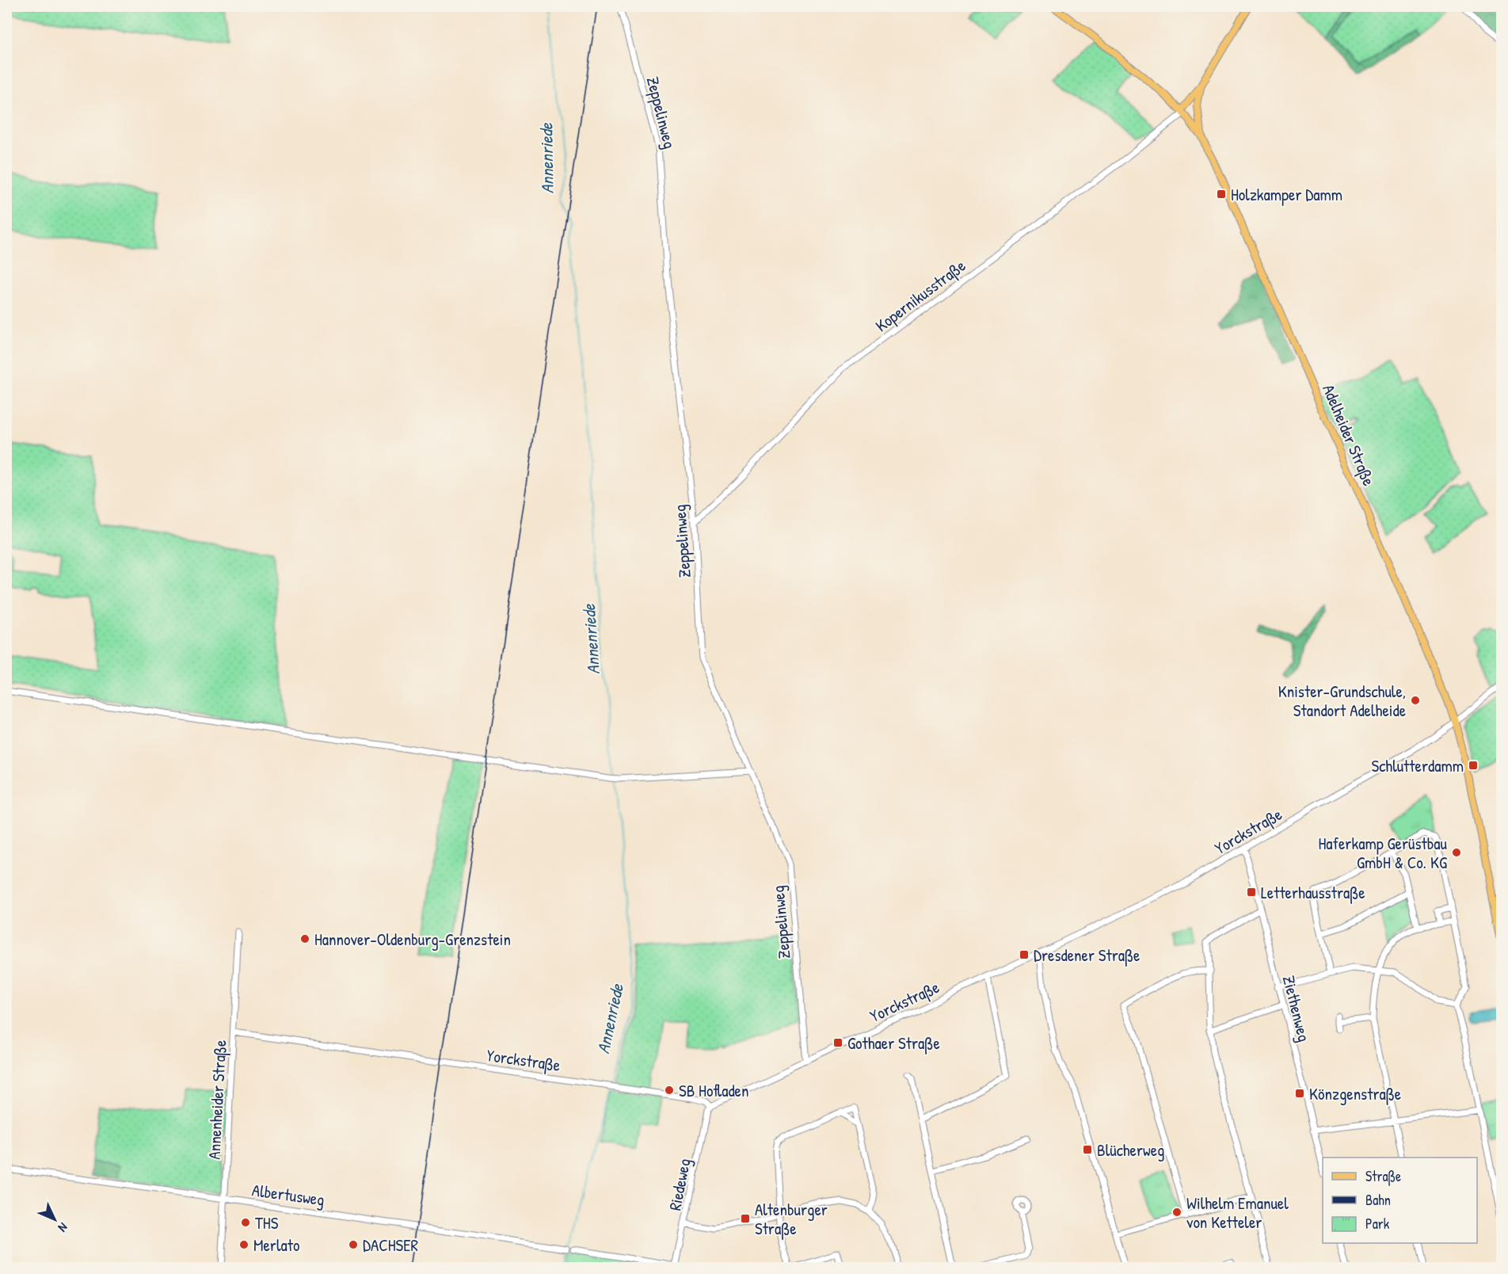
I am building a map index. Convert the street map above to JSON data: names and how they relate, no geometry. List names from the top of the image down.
{
  "streets": {
    "main road": ["Adelheider Straße"],
    "street": [
      "Zeppelinweg",
      "Kopernikusstraße",
      "Yorckstraße",
      "Ziethenweg",
      "Annenheider Straße",
      "Riedeweg",
      "Albertusweg"
    ]
  },
  "crossings": [
    ["Zeppelinweg", "Kopernikusstraße"],
    ["Zeppelinweg", "Yorckstraße"],
    ["Kopernikusstraße", "Adelheider Straße"],
    ["Adelheider Straße", "Yorckstraße"],
    ["Yorckstraße", "Ziethenweg"],
    ["Yorckstraße", "Annenheider Straße"],
    ["Yorckstraße", "Riedeweg"],
    ["Annenheider Straße", "Albertusweg"]
  ],
  "water": ["Annenriede"],
  "places": {
    "transit": [
      "Holzkamper Damm",
      "Schlutterdamm",
      "Letterhausstraße",
      "Dresdener Straße",
      "Gothaer Straße",
      "Könzgenstraße",
      "Blücherweg",
      "Altenburger Straße"
    ],
    "other": [
      "Knister-Grundschule, Standort Adelheide",
      "Haferkamp Gerüstbau GmbH & Co. KG",
      "Hannover-Oldenburg-Grenzstein",
      "SB Hofladen",
      "Wilhelm Emanuel von Ketteler",
      "THS",
      "Merlato",
      "DACHSER"
    ]
  },
  "legend": ["Straße", "Bahn", "Park"],
  "north": "bottom right"
}
